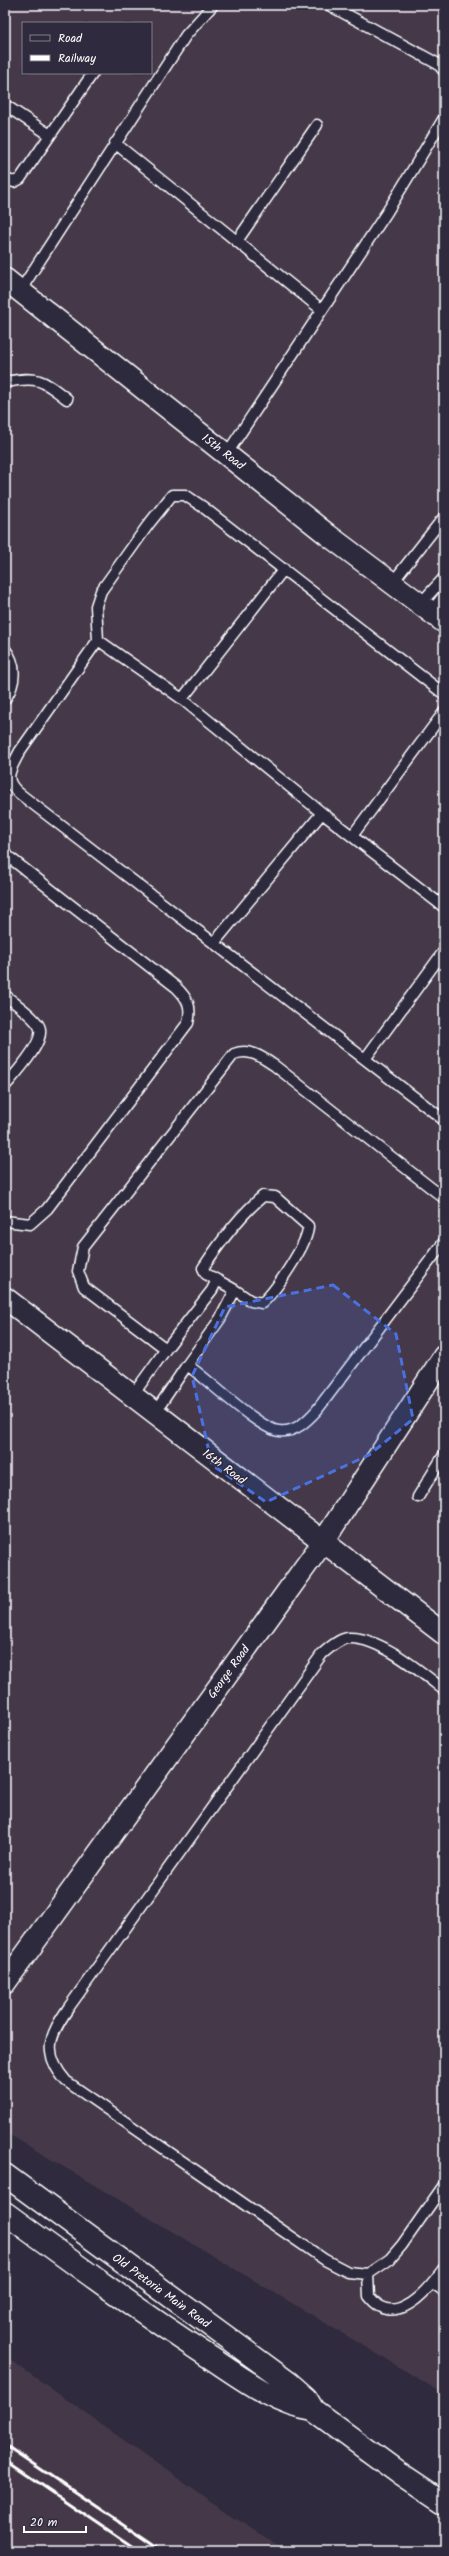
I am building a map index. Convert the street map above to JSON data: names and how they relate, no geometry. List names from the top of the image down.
{
  "streets": {
    "main road": ["Old Pretoria Main Road"],
    "street": ["15th Road", "16th Road", "George Road"]
  },
  "crossings": [
    ["16th Road", "George Road"]
  ],
  "legend": ["Road", "Railway"],
  "scale_bar": "20 m"
}
